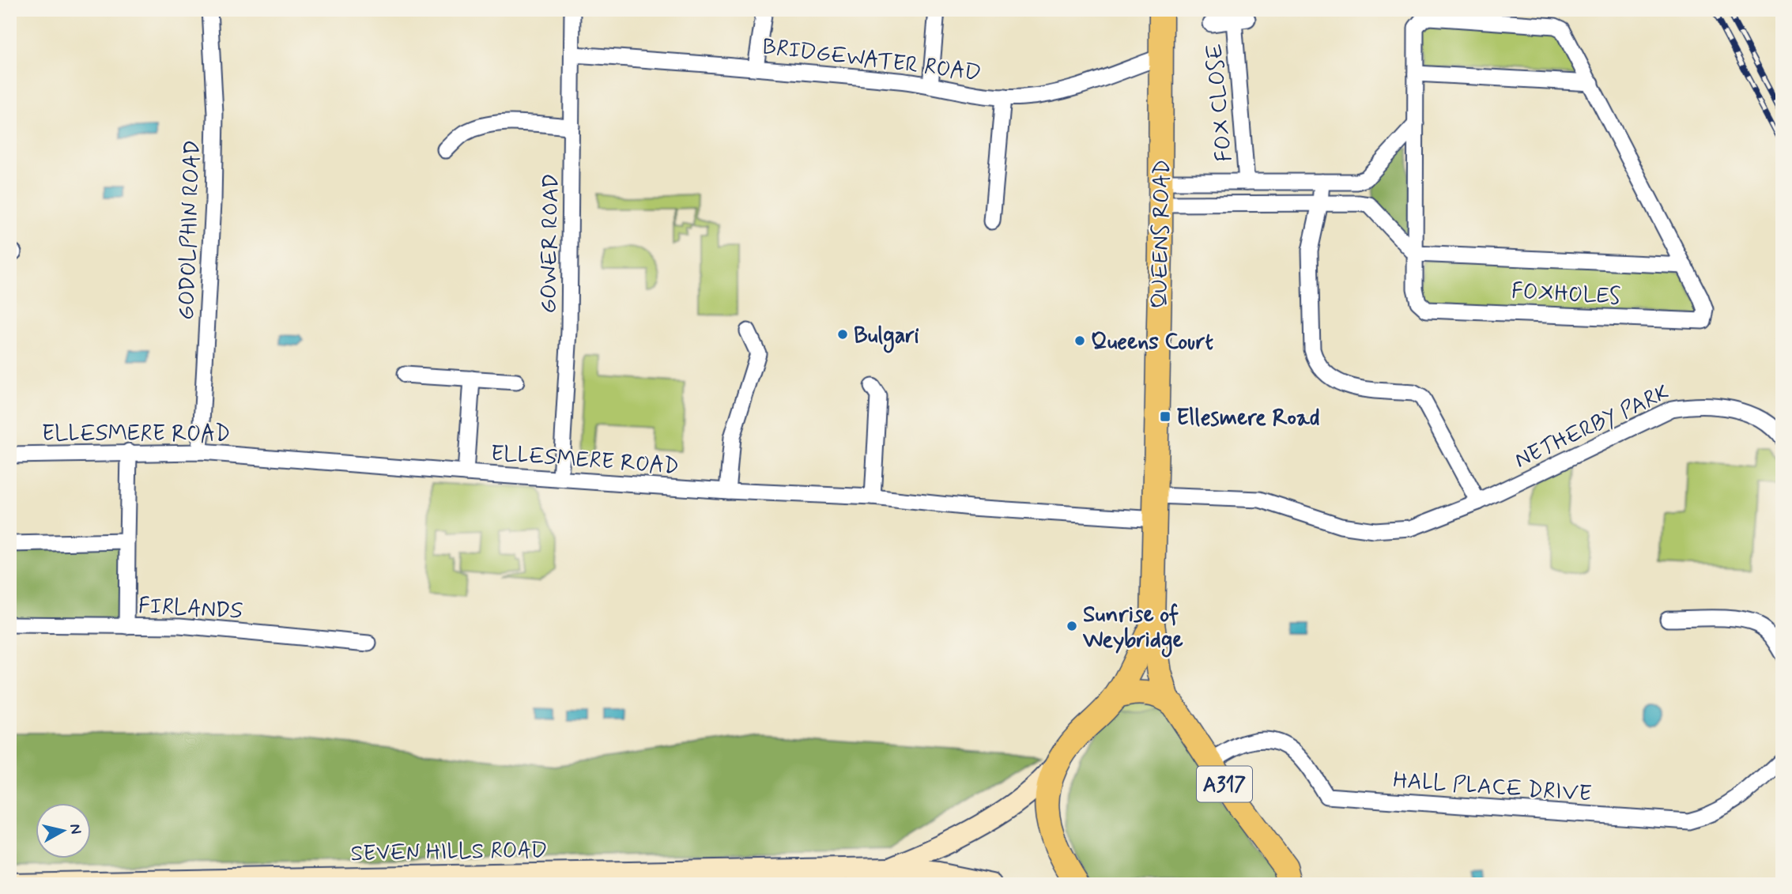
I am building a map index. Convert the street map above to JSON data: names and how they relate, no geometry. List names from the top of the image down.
{
  "streets": {
    "main road": ["QUEENS ROAD", "A317", "SEVEN HILLS ROAD"],
    "street": [
      "BRIDGEWATER ROAD",
      "FOX CLOSE",
      "GODOLPHIN ROAD",
      "GOWER ROAD",
      "FOXHOLES",
      "NETHERBY PARK",
      "ELLESMERE ROAD",
      "FIRLANDS",
      "HALL PLACE DRIVE"
    ]
  },
  "crossings": [
    ["BRIDGEWATER ROAD", "QUEENS ROAD"],
    ["BRIDGEWATER ROAD", "GOWER ROAD"],
    ["GODOLPHIN ROAD", "ELLESMERE ROAD"],
    ["QUEENS ROAD", "NETHERBY PARK"],
    ["QUEENS ROAD", "ELLESMERE ROAD"],
    ["QUEENS ROAD", "A317"],
    ["GOWER ROAD", "ELLESMERE ROAD"],
    ["A317", "HALL PLACE DRIVE"],
    ["A317", "SEVEN HILLS ROAD"]
  ],
  "places": {
    "other": ["Bulgari", "Queens Court", "Sunrise of Weybridge"],
    "transit": ["Ellesmere Road"]
  },
  "north": "right"
}
